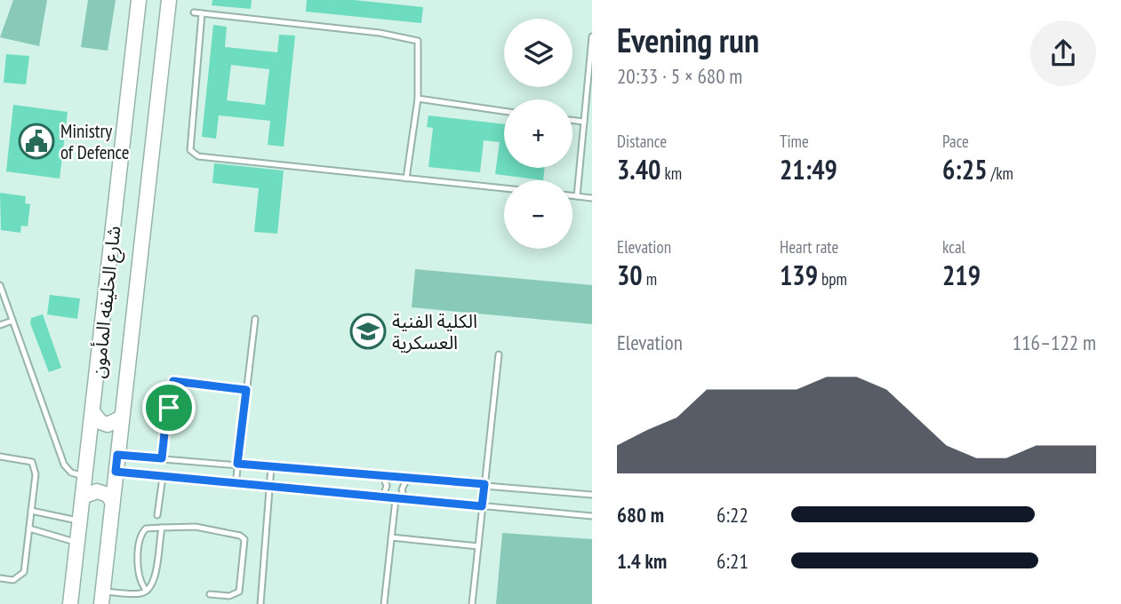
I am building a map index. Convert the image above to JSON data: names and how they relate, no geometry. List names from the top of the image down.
{
  "streets": {
    "main road": ["شارع الخليفه المأمون"]
  },
  "places": {
    "public building": ["Ministry of Defence"],
    "school or university": ["الكلية الفنية العسكرية"]
  },
  "page": {
    "heading": ["Evening run", "20:33 · 5 × 680 m"],
    "map_buttons": ["+", "−"],
    "stats": [
      ["Distance", "3.40 km"],
      ["Time", "21:49"],
      ["Pace", "6:25 /km"],
      ["Elevation", "30 m"],
      ["Heart rate", "139 bpm"],
      ["kcal", "219"]
    ],
    "chart": ["Elevation", "116–122 m"],
    "list": [
      {
        "name": "680 m",
        "note": "6:22"
      },
      {
        "name": "1.4 km",
        "note": "6:21"
      }
    ]
  }
}
